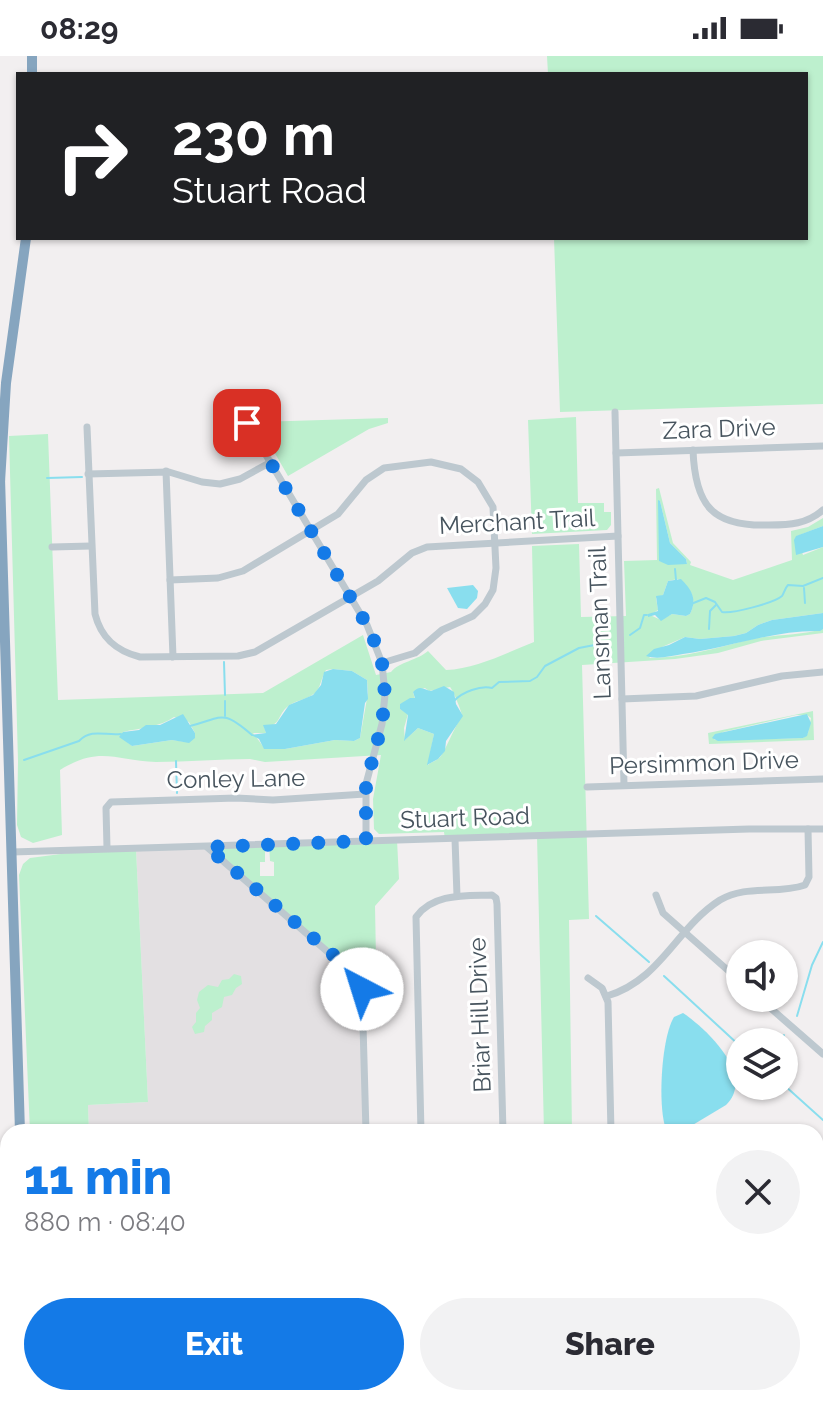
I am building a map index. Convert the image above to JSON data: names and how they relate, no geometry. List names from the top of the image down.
{
  "streets": {
    "street": [
      "Zara Drive",
      "Merchant Trail",
      "Lansman Trail",
      "Persimmon Drive",
      "Conley Lane",
      "Stuart Road",
      "Briar Hill Drive"
    ]
  },
  "crossings": [
    ["Zara Drive", "Lansman Trail"],
    ["Merchant Trail", "Lansman Trail"],
    ["Lansman Trail", "Persimmon Drive"],
    ["Conley Lane", "Stuart Road"]
  ],
  "page": {
    "status": "08:29",
    "turn": ["230 m", "Stuart Road"],
    "heading": ["11 min", "880 m · 08:40"],
    "buttons": ["Exit", "Share"]
  }
}
